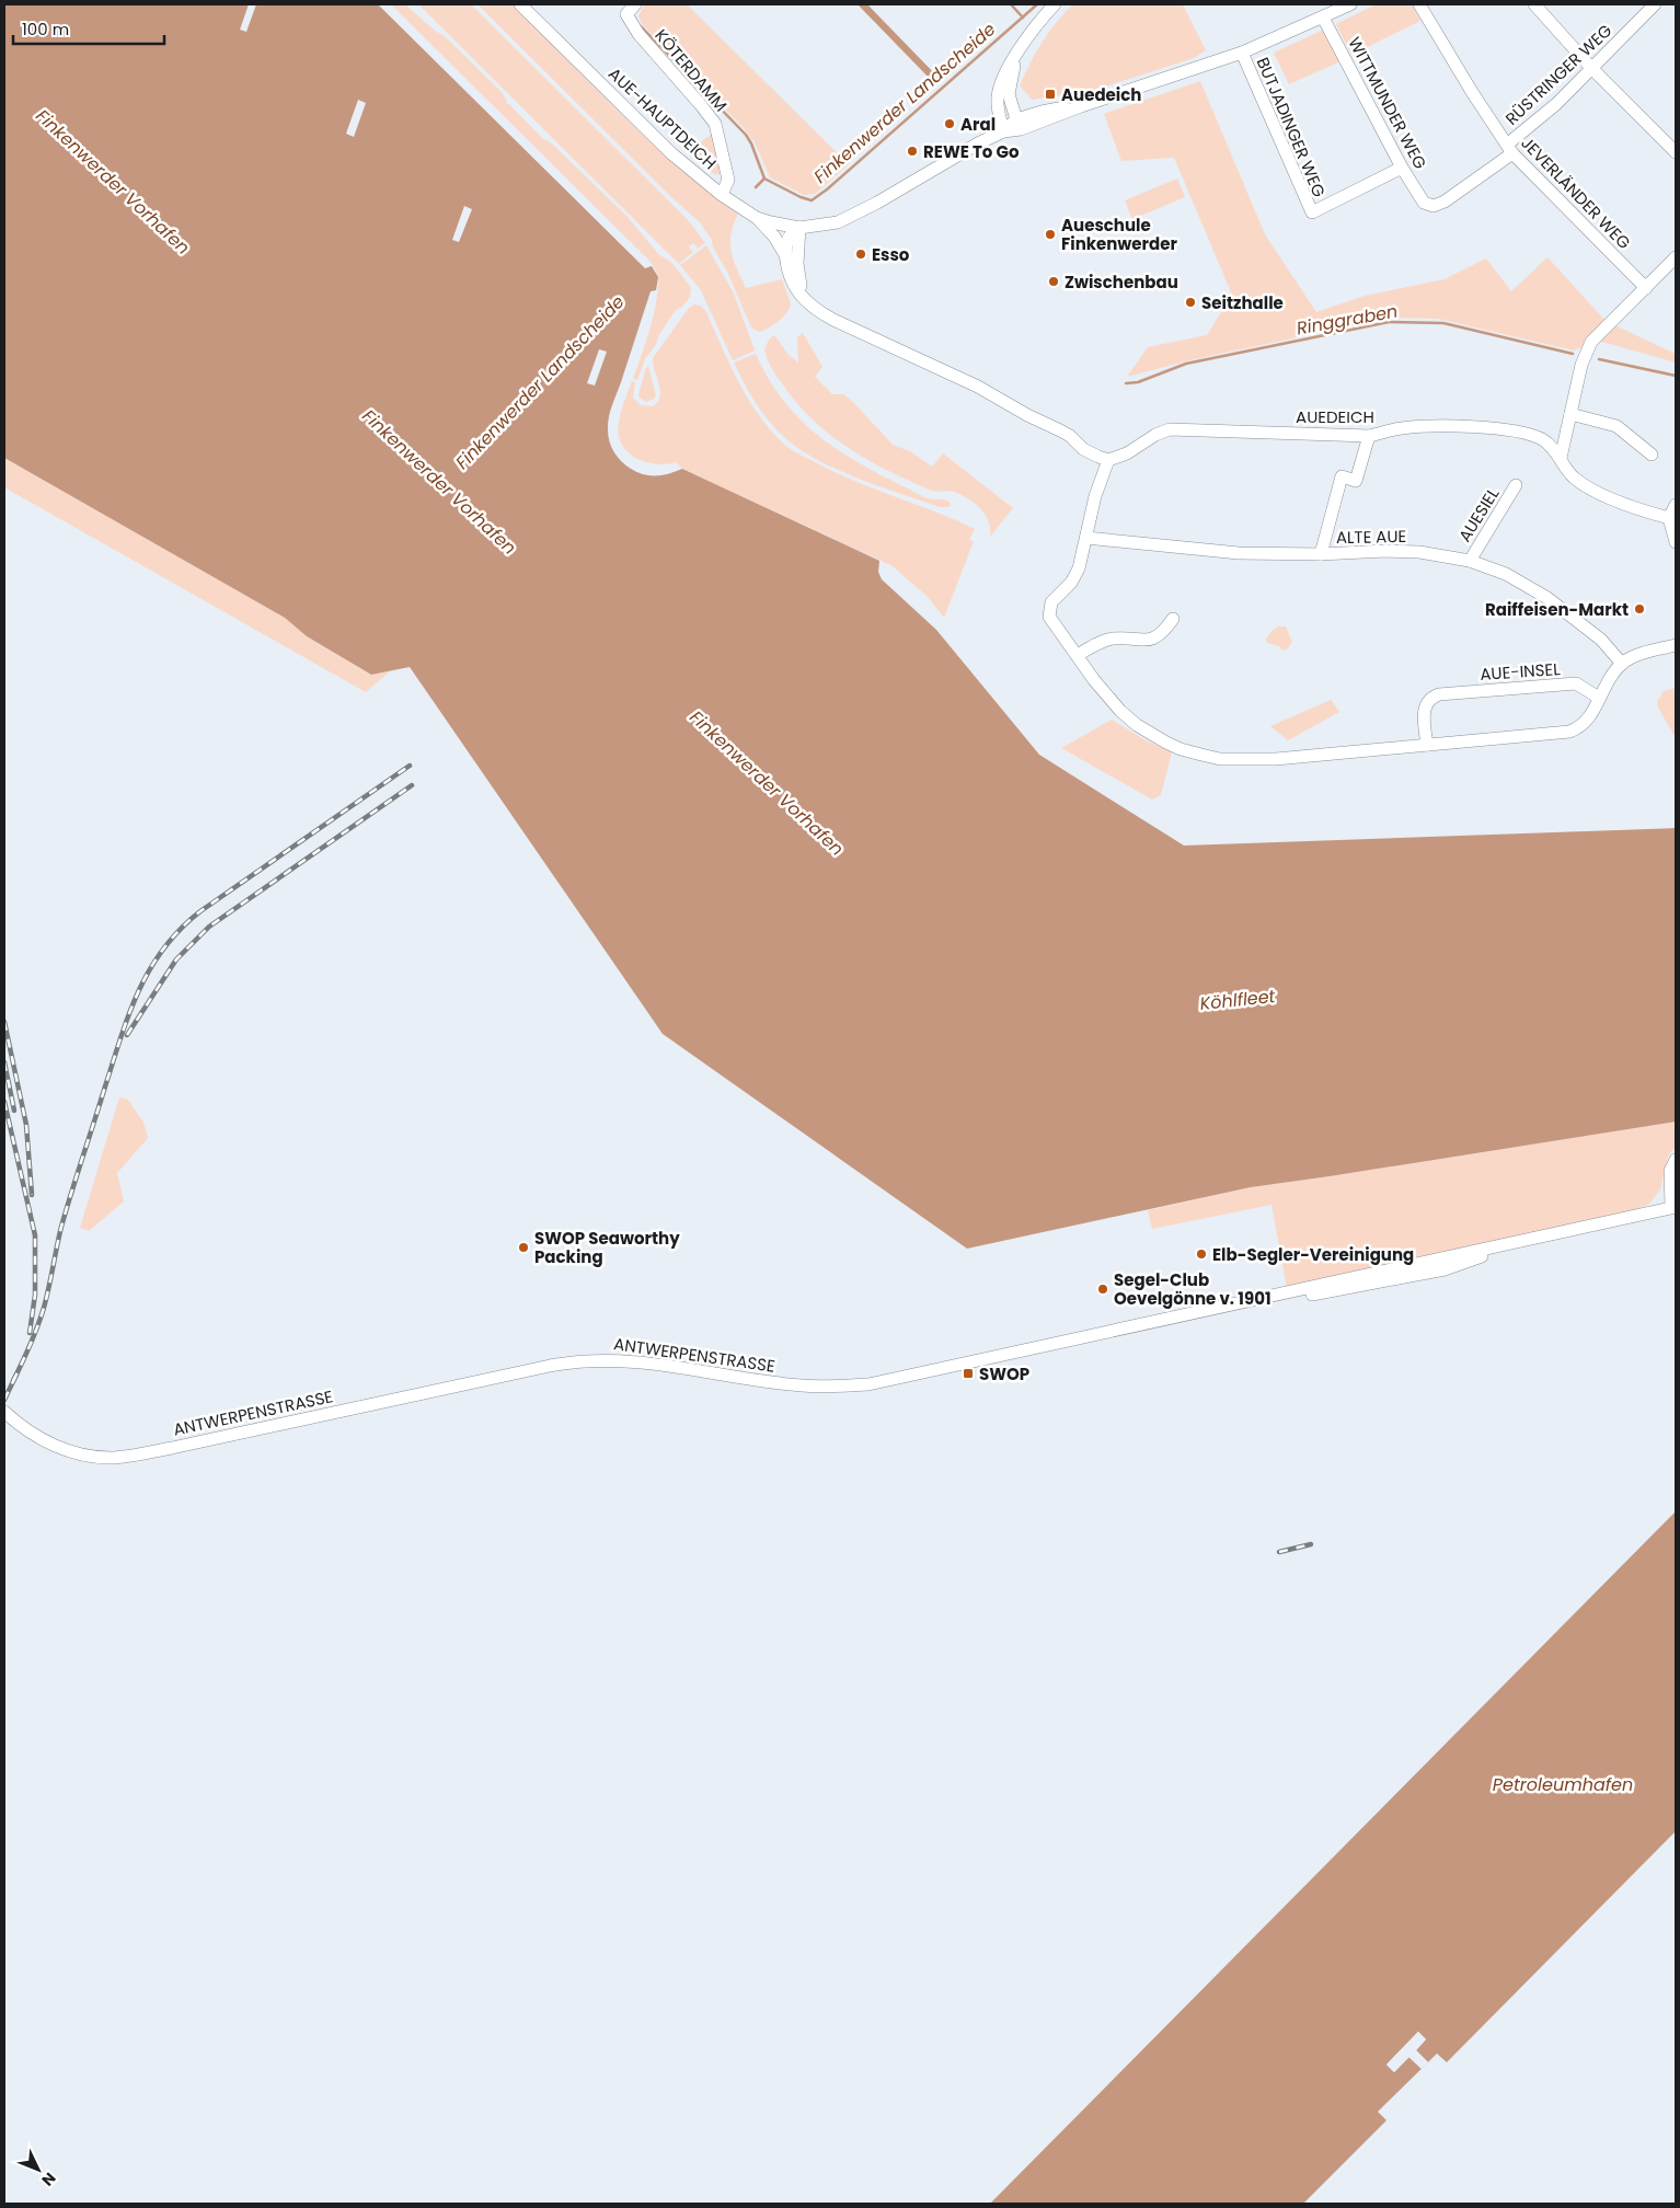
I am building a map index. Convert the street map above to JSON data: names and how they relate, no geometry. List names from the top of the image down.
{
  "streets": {
    "street": [
      "KÖTERDAMM",
      "RÜSTRINGER WEG",
      "WITTMUNDER WEG",
      "AUE-HAUPTDEICH",
      "BUTJADINGER WEG",
      "JEVERLÄNDER WEG",
      "AUEDEICH",
      "AUESIEL",
      "ALTE AUE",
      "AUE-INSEL",
      "ANTWERPENSTRASSE"
    ]
  },
  "crossings": [
    ["KÖTERDAMM", "AUE-HAUPTDEICH"],
    ["RÜSTRINGER WEG", "WITTMUNDER WEG"],
    ["RÜSTRINGER WEG", "JEVERLÄNDER WEG"],
    ["WITTMUNDER WEG", "BUTJADINGER WEG"],
    ["AUESIEL", "ALTE AUE"]
  ],
  "water": [
    "Finkenwerder Landscheide",
    "Finkenwerder Vorhafen",
    "Ringgraben",
    "Köhlfleet",
    "Petroleumhafen"
  ],
  "places": {
    "transit": ["Auedeich", "SWOP"],
    "other": [
      "Aral",
      "REWE To Go",
      "Aueschule Finkenwerder",
      "Esso",
      "Zwischenbau",
      "Seitzhalle",
      "Raiffeisen-Markt",
      "SWOP Seaworthy Packing",
      "Elb-Segler-Vereinigung",
      "Segel-Club Oevelgönne v. 1901"
    ]
  },
  "scale_bar": "100 m",
  "north": "bottom right"
}
